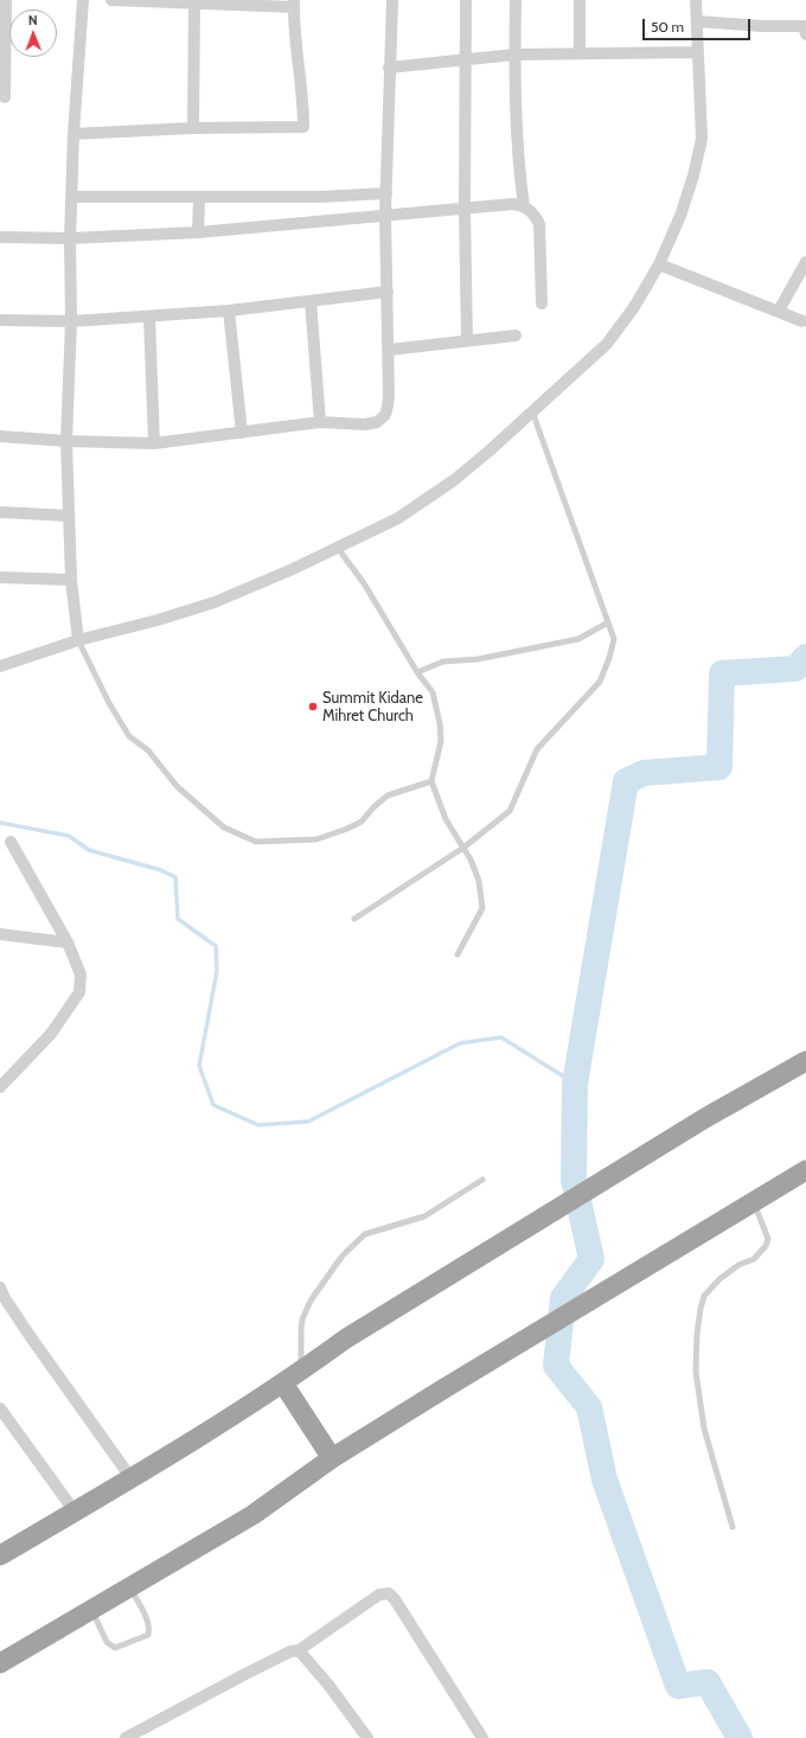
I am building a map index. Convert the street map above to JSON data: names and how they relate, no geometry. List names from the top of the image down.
{
  "places": ["Summit Kidane Mihret Church"],
  "scale_bar": "50 m",
  "north": "top"
}
